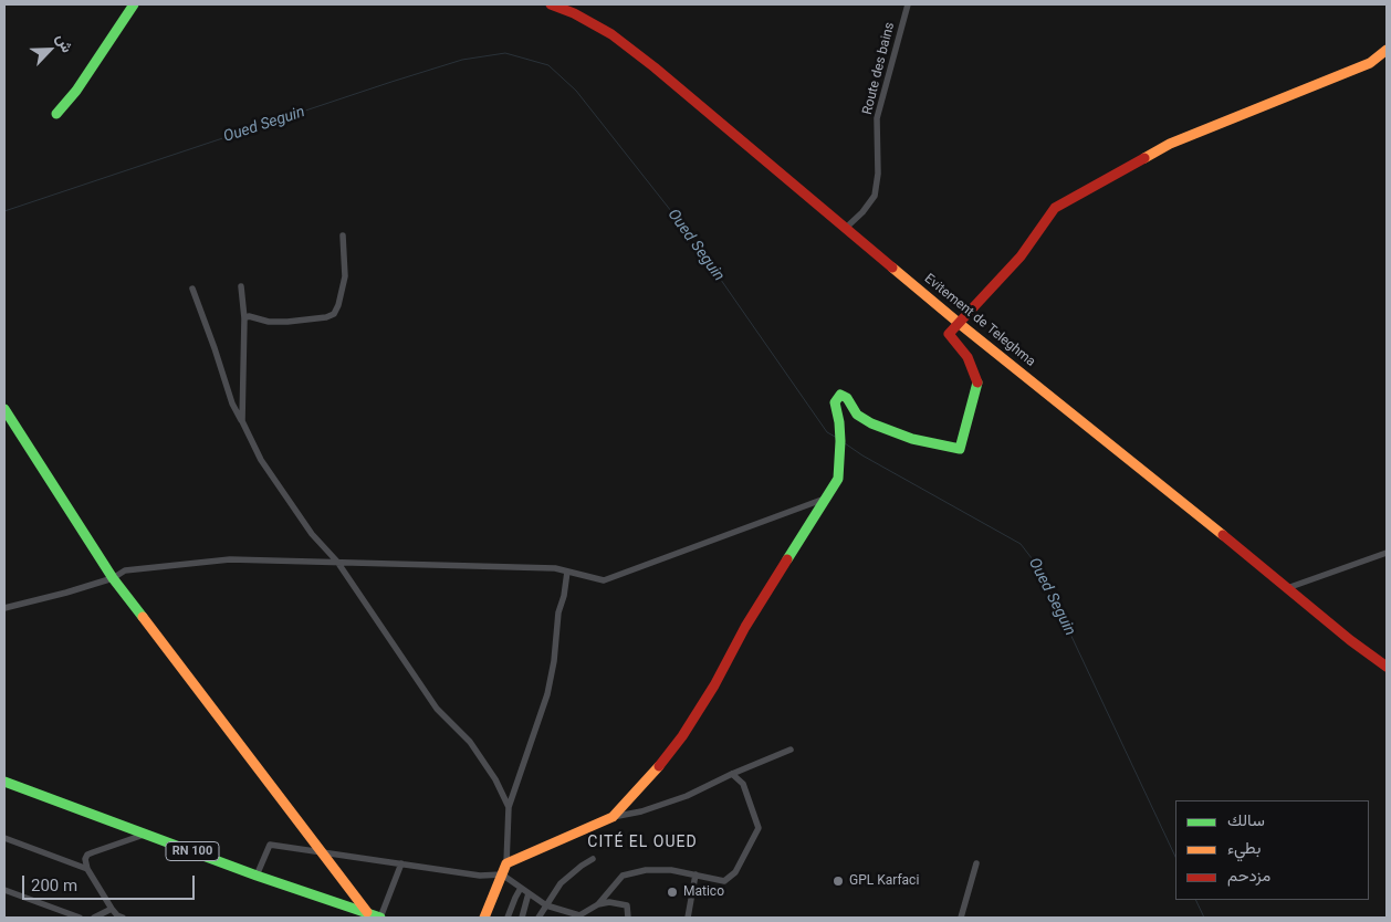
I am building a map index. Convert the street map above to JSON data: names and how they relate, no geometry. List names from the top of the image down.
{
  "streets": {
    "main road": ["Evitement de Teleghma", "RN 100"],
    "street": ["Route des bains"]
  },
  "crossings": [
    ["Route des bains", "Evitement de Teleghma"]
  ],
  "districts": ["CITÉ EL OUED"],
  "water": ["Oued Seguin"],
  "places": ["GPL Karfaci", "Matico"],
  "legend": ["سالك", "بطيء", "مزدحم"],
  "scale_bar": "200 m",
  "north": "top right"
}
